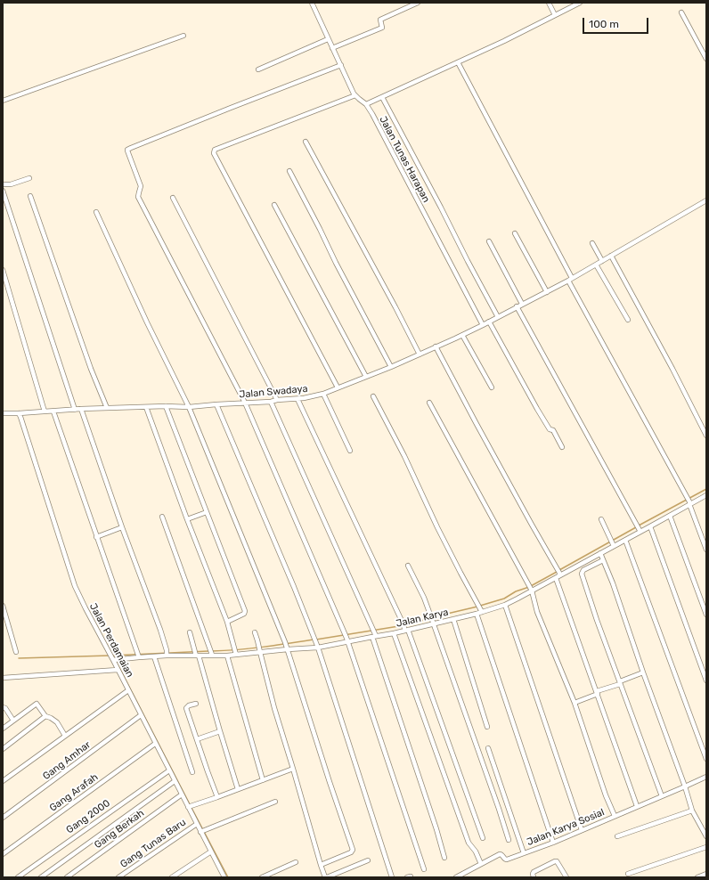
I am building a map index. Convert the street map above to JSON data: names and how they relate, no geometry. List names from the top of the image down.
{
  "streets": {
    "street": [
      "Jalan Tunas Harapan",
      "Jalan Swadaya",
      "Jalan Karya",
      "Jalan Perdamaian",
      "Gang Amhar",
      "Gang Arafah",
      "Gang 2000",
      "Jalan Karya Sosial",
      "Gang Berkah",
      "Gang Tunas Baru"
    ]
  },
  "crossings": [
    ["Jalan Tunas Harapan", "Jalan Swadaya"],
    ["Jalan Swadaya", "Jalan Perdamaian"],
    ["Jalan Karya", "Jalan Perdamaian"],
    ["Jalan Perdamaian", "Gang Amhar"],
    ["Jalan Perdamaian", "Gang Arafah"],
    ["Jalan Perdamaian", "Gang 2000"],
    ["Jalan Perdamaian", "Gang Berkah"],
    ["Jalan Perdamaian", "Gang Tunas Baru"]
  ],
  "scale_bar": "100 m"
}
